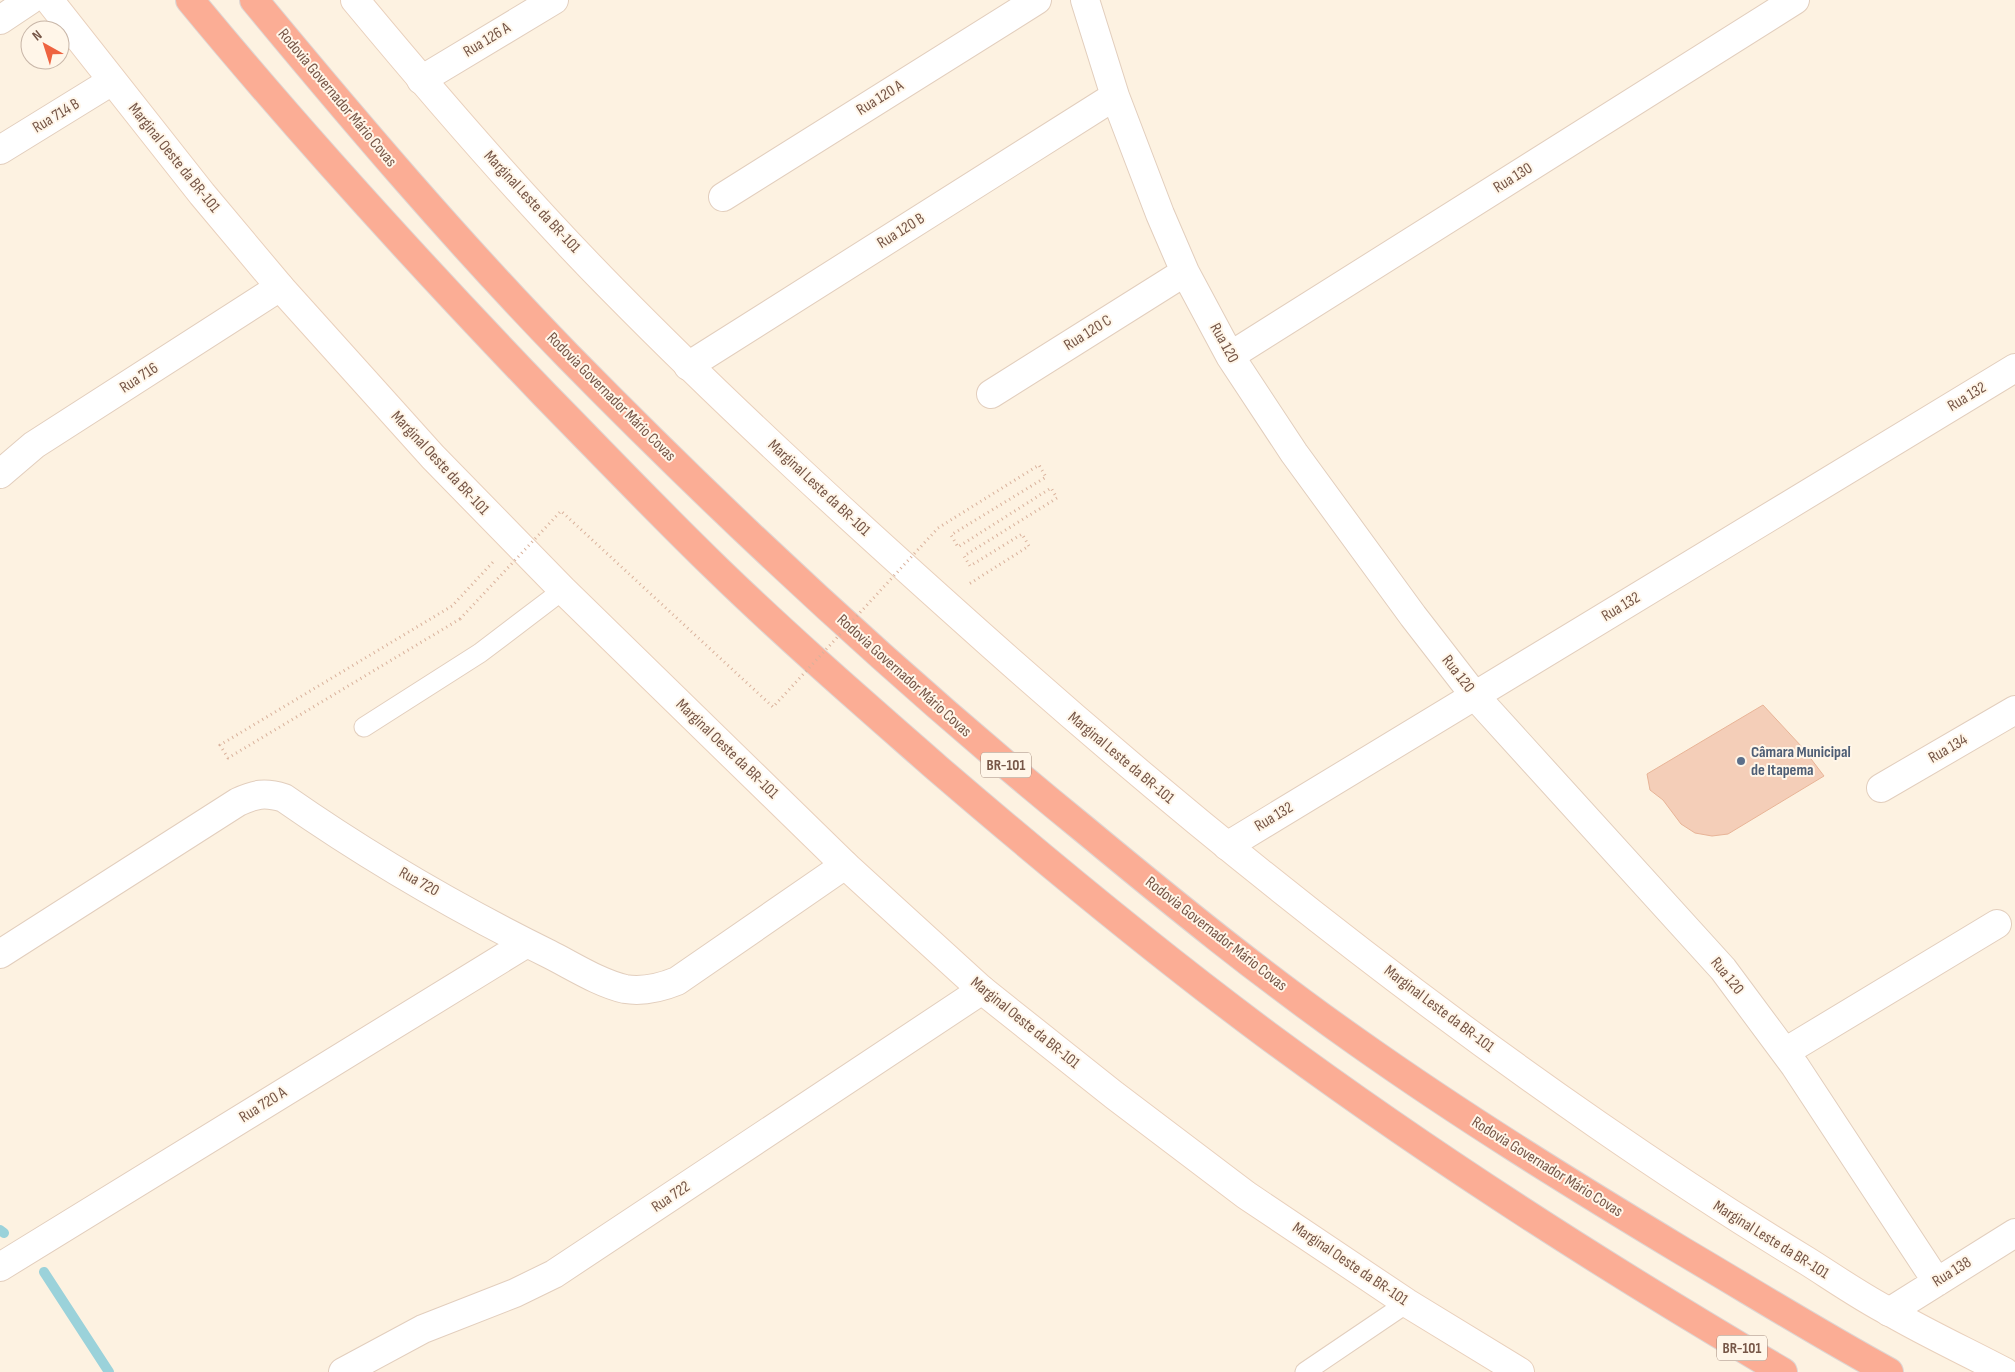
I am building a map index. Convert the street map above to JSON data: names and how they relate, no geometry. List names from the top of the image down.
{
  "streets": {
    "highway": ["Rodovia Governador Mário Covas", "BR-101"],
    "street": [
      "Rua 126 A",
      "Rua 120 A",
      "Rua 714 B",
      "Marginal Oeste da BR-101",
      "Rua 130",
      "Marginal Leste da BR-101",
      "Rua 120 B",
      "Rua 120 C",
      "Rua 120",
      "Rua 716",
      "Rua 132",
      "Rua 134",
      "Rua 720",
      "Rua 720 A",
      "Rua 722",
      "Rua 138"
    ]
  },
  "crossings": [
    ["Rua 126 A", "Marginal Leste da BR-101"],
    ["Rua 714 B", "Marginal Oeste da BR-101"],
    ["Marginal Oeste da BR-101", "Rua 716"],
    ["Marginal Oeste da BR-101", "Rua 720"],
    ["Marginal Oeste da BR-101", "Rua 722"],
    ["Rua 130", "Rua 120"],
    ["Marginal Leste da BR-101", "Rua 120 B"],
    ["Marginal Leste da BR-101", "Rua 132"],
    ["Marginal Leste da BR-101", "Rua 138"],
    ["Rua 120 B", "Rua 120"],
    ["Rua 120 C", "Rua 120"],
    ["Rua 120", "Rua 132"],
    ["Rua 120", "Rua 138"],
    ["Rua 720", "Rua 720 A"]
  ],
  "places": ["Câmara Municipal de Itapema"],
  "north": "top left"
}
